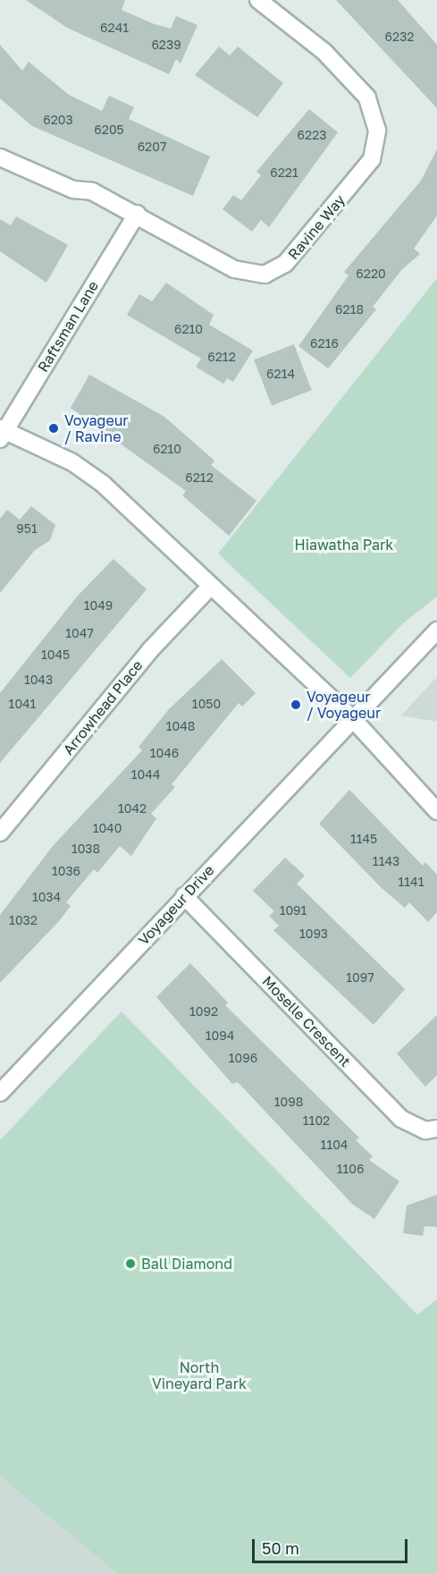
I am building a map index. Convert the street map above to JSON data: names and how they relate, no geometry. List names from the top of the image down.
{
  "streets": {
    "street": [
      "Ravine Way",
      "Raftsman Lane",
      "Arrowhead Place",
      "Voyageur Drive",
      "Moselle Crescent"
    ]
  },
  "crossings": [
    ["Ravine Way", "Raftsman Lane"],
    ["Voyageur Drive", "Moselle Crescent"]
  ],
  "parks": ["Hiawatha Park", "North Vineyard Park"],
  "places": ["Voyageur / Ravine", "Voyageur / Voyageur", "Ball Diamond"],
  "house_numbers": [
    "6241",
    "6232",
    "6239",
    "6203",
    "6205",
    "6223",
    "6207",
    "6221",
    "6220",
    "6218",
    "6210",
    "6216",
    "6212",
    "6214",
    "6210",
    "6212",
    "951",
    "1049",
    "1047",
    "1045",
    "1043",
    "1041",
    "1050",
    "1048",
    "1046",
    "1044",
    "1042",
    "1040",
    "1145",
    "1038",
    "1143",
    "1036",
    "1141",
    "1034",
    "1091",
    "1032",
    "1093",
    "1097",
    "1092",
    "1094",
    "1096",
    "1098",
    "1102",
    "1104",
    "1106"
  ],
  "scale_bar": "50 m"
}
